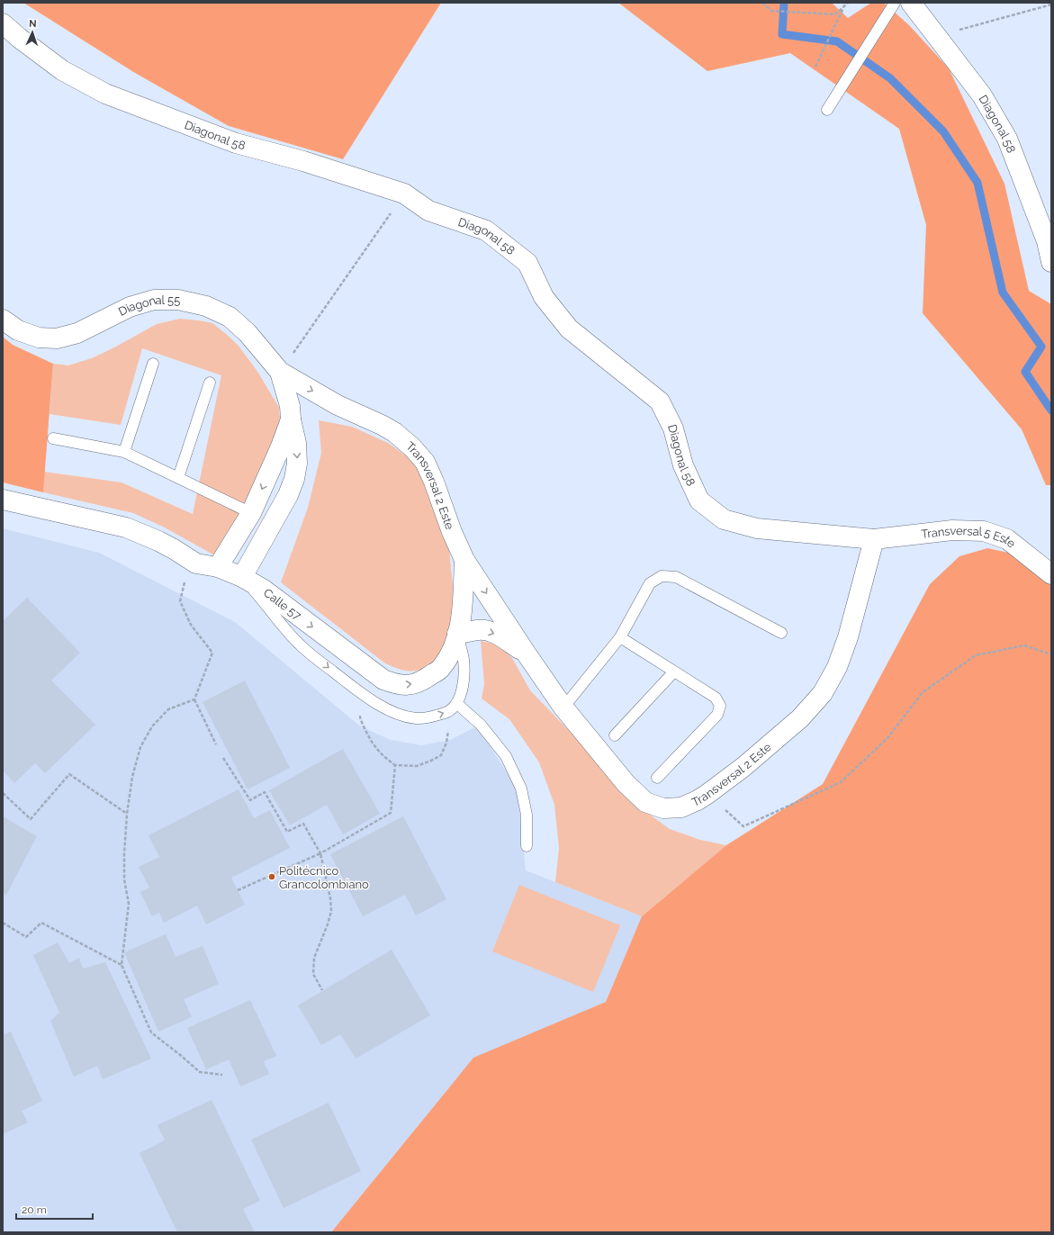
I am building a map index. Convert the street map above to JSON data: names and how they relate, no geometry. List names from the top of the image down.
{
  "streets": {
    "street": [
      "Diagonal 58",
      "Diagonal 55",
      "Transversal 2 Este",
      "Transversal 5 Este",
      "Calle 57"
    ]
  },
  "crossings": [
    ["Diagonal 58", "Transversal 2 Este"],
    ["Diagonal 58", "Transversal 5 Este"],
    ["Diagonal 55", "Transversal 2 Este"],
    ["Transversal 2 Este", "Transversal 5 Este"],
    ["Transversal 2 Este", "Calle 57"]
  ],
  "one_way": ["Transversal 2 Este", "Calle 57"],
  "places": ["Politécnico Grancolombiano"],
  "scale_bar": "20 m",
  "north": "top"
}
